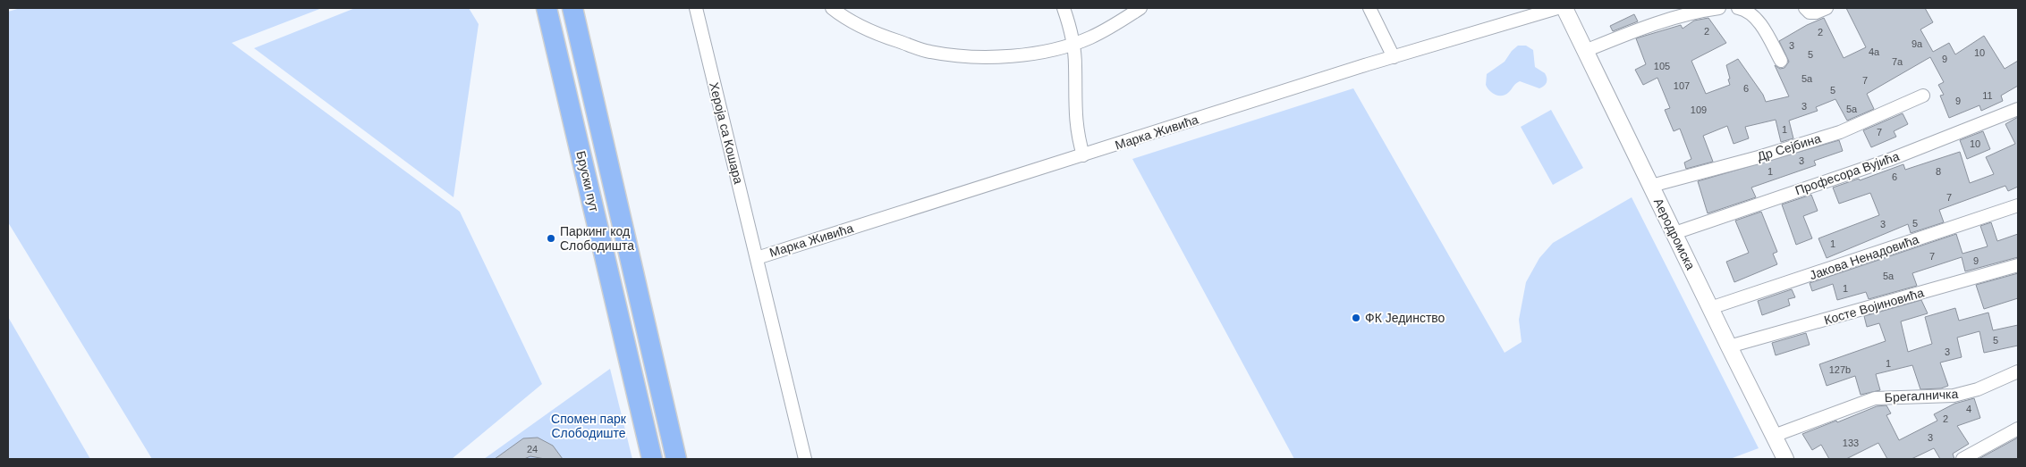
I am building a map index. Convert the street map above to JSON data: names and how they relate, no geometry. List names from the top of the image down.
{
  "streets": {
    "main road": ["Бруски пут"],
    "street": [
      "Марка Живића",
      "Хероја са Кошара",
      "Др Сејбина",
      "Професора Вујића",
      "Аеродромска",
      "Јакова Ненадовића",
      "Косте Војиновића",
      "Брегалничка"
    ]
  },
  "crossings": [
    ["Марка Живића", "Хероја са Кошара"],
    ["Др Сејбина", "Аеродромска"],
    ["Професора Вујића", "Аеродромска"],
    ["Аеродромска", "Јакова Ненадовића"],
    ["Аеродромска", "Косте Војиновића"],
    ["Аеродромска", "Брегалничка"]
  ],
  "parks": ["Спомен парк Слободиште"],
  "places": ["Паркинг код Слободишта", "ФК Јединство"],
  "house_numbers": [
    "2",
    "2",
    "9a",
    "3",
    "4a",
    "10",
    "5",
    "9",
    "7a",
    "105",
    "5a",
    "7",
    "107",
    "6",
    "5",
    "11",
    "9",
    "3",
    "5a",
    "109",
    "1",
    "7",
    "10",
    "3",
    "1",
    "8",
    "6",
    "7",
    "5",
    "3",
    "1",
    "7",
    "9",
    "5a",
    "1",
    "5",
    "3",
    "1",
    "127b",
    "4",
    "2",
    "3",
    "133",
    "24"
  ]
}
